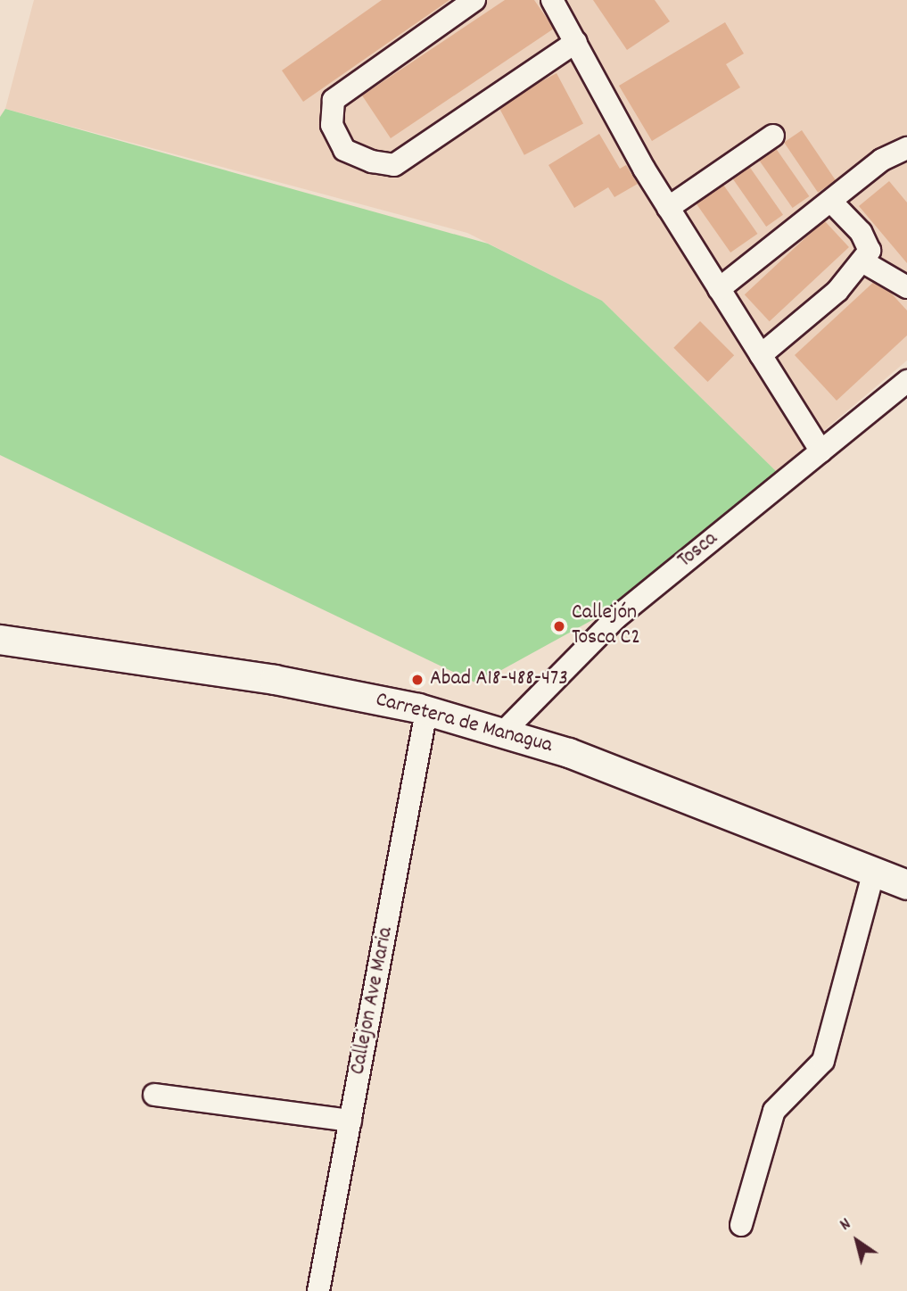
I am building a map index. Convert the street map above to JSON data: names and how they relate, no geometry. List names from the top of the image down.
{
  "streets": {
    "main road": ["Carretera de Managua"],
    "street": ["Tosca", "Callejon Ave Maria"]
  },
  "crossings": [
    ["Tosca", "Carretera de Managua"],
    ["Carretera de Managua", "Callejon Ave Maria"]
  ],
  "places": ["Callejón Tosca C2", "Abad A18-488-473"],
  "north": "top left"
}
